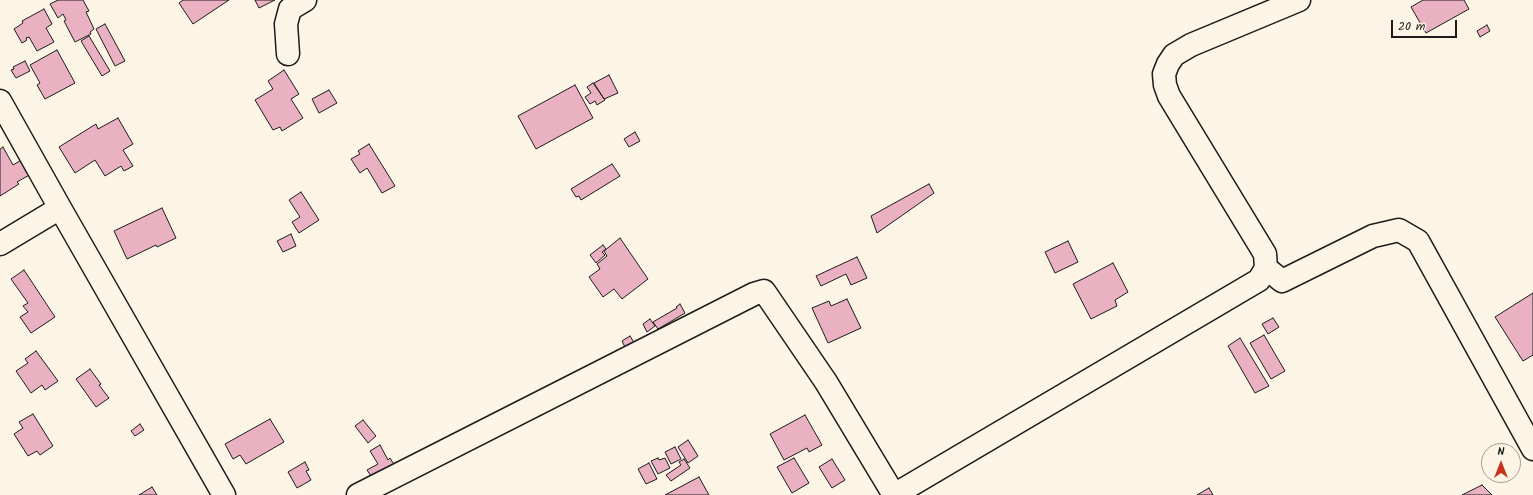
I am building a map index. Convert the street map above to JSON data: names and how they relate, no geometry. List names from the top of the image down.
{
  "scale_bar": "20 m",
  "north": "top"
}
